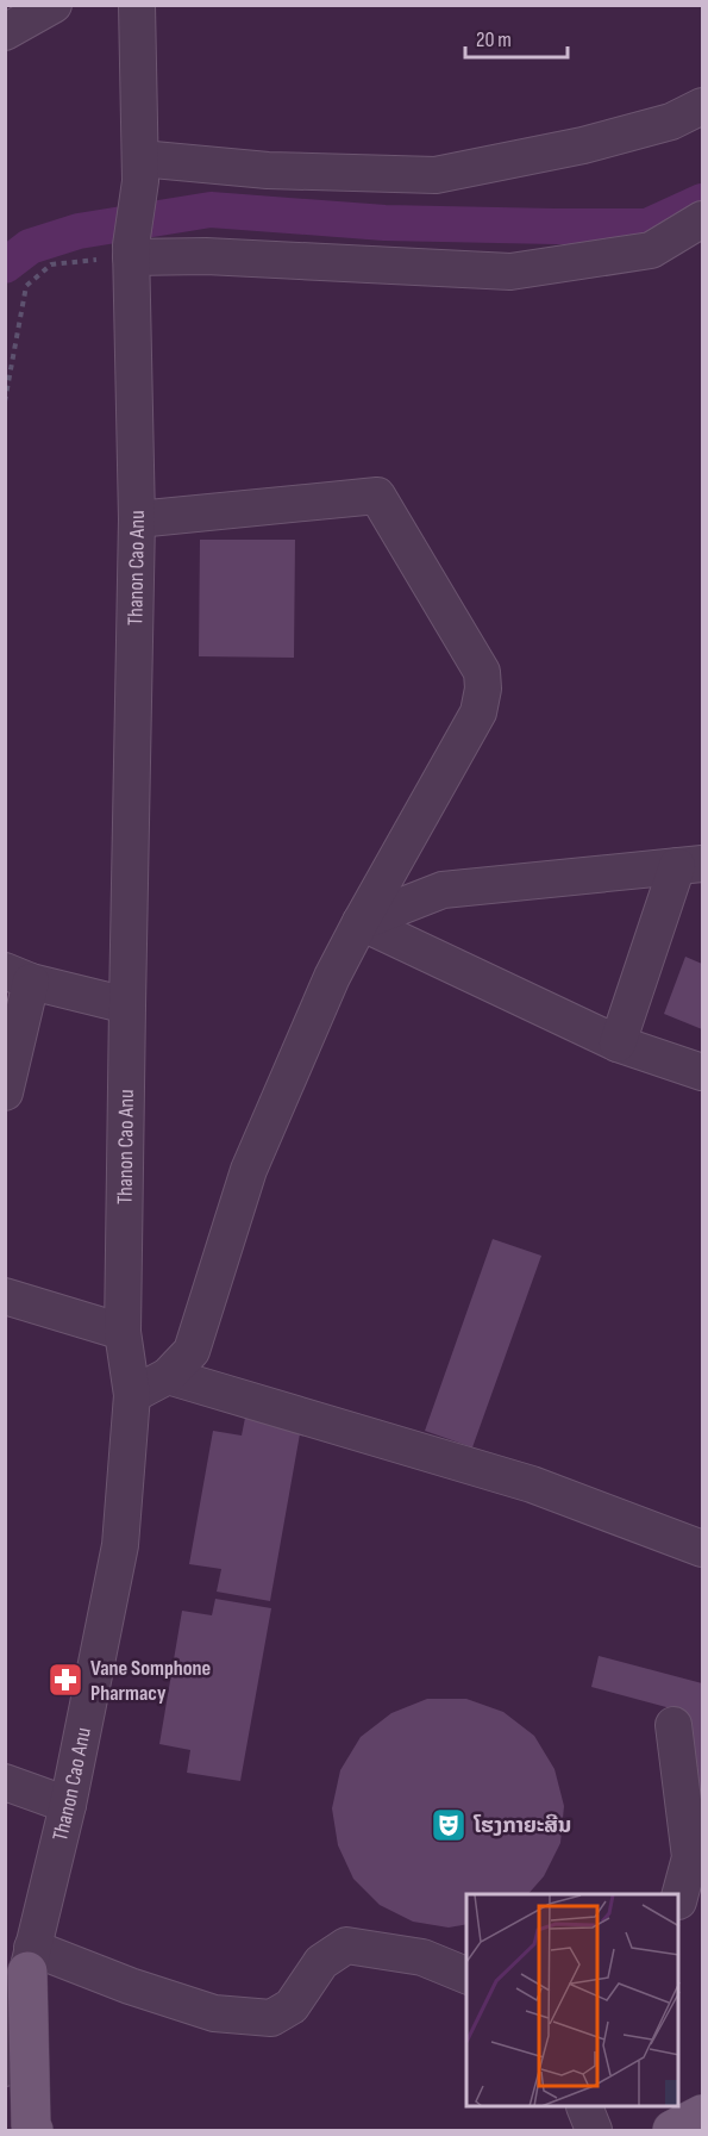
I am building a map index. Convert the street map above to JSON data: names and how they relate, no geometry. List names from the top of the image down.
{
  "streets": {
    "street": ["Thanon Cao Anu"]
  },
  "places": {
    "pharmacy": ["Vane Somphone Pharmacy"],
    "theatre": ["ໂຮງກາຍະສີນ"]
  },
  "scale_bar": "20 m"
}
